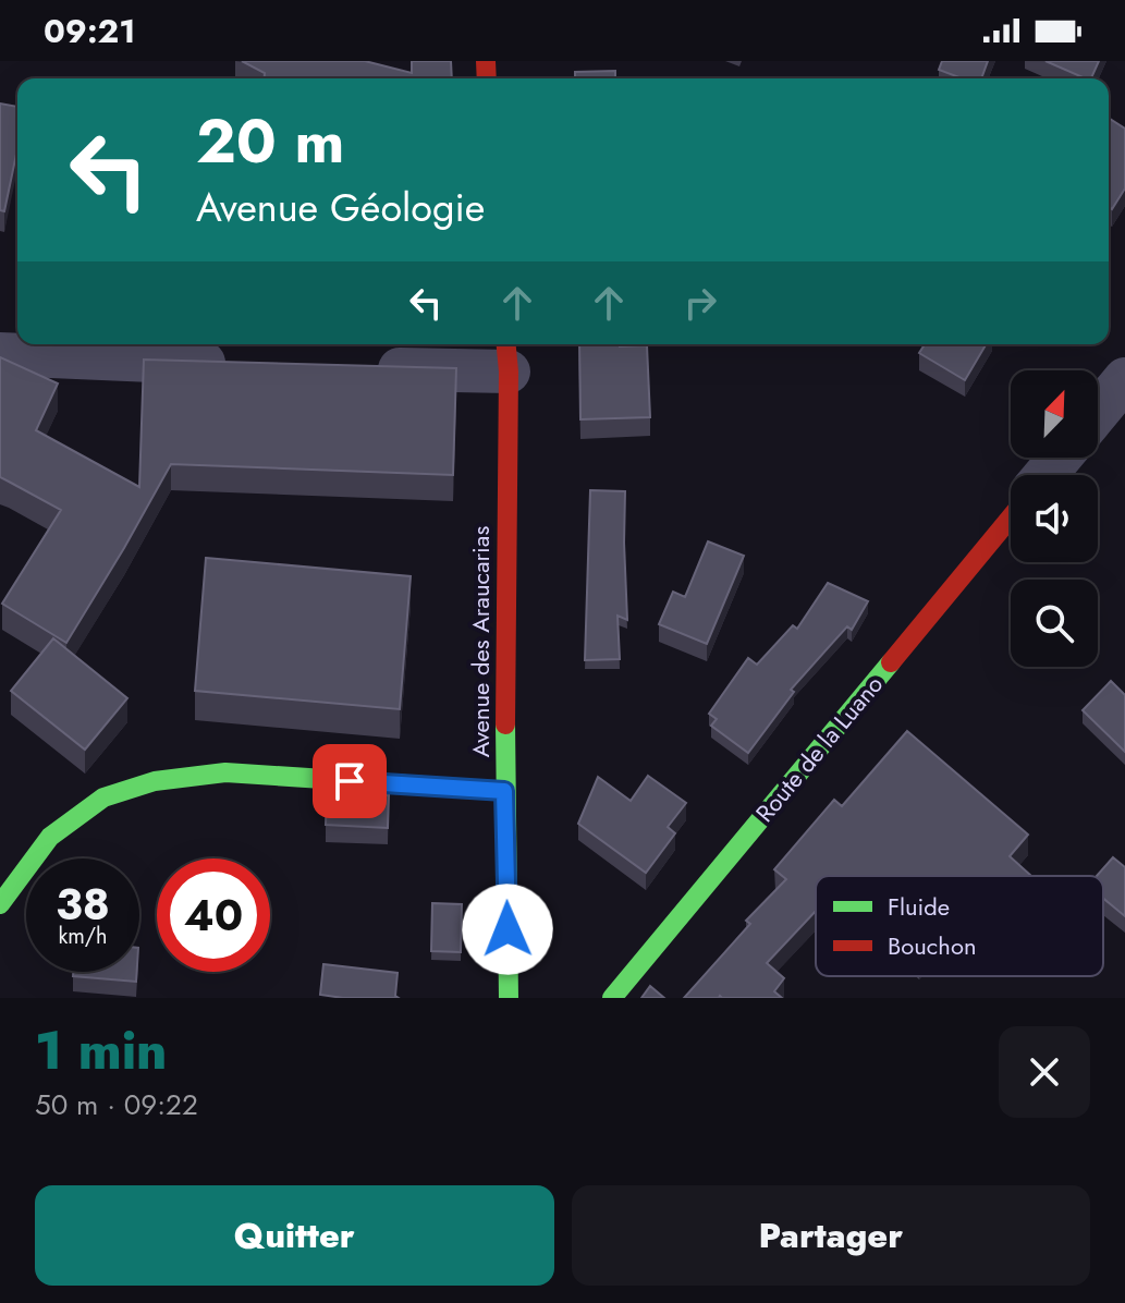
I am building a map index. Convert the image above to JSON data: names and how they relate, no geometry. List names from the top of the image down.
{
  "streets": {
    "street": ["Avenue des Araucarias", "Route de la Luano"]
  },
  "legend": ["Fluide", "Bouchon"],
  "north": "top right",
  "page": {
    "status": "09:21",
    "turn": ["20 m", "Avenue Géologie"],
    "speed": "38 km/h",
    "limit": "40",
    "heading": ["1 min", "50 m · 09:22"],
    "buttons": ["Quitter", "Partager"]
  }
}
